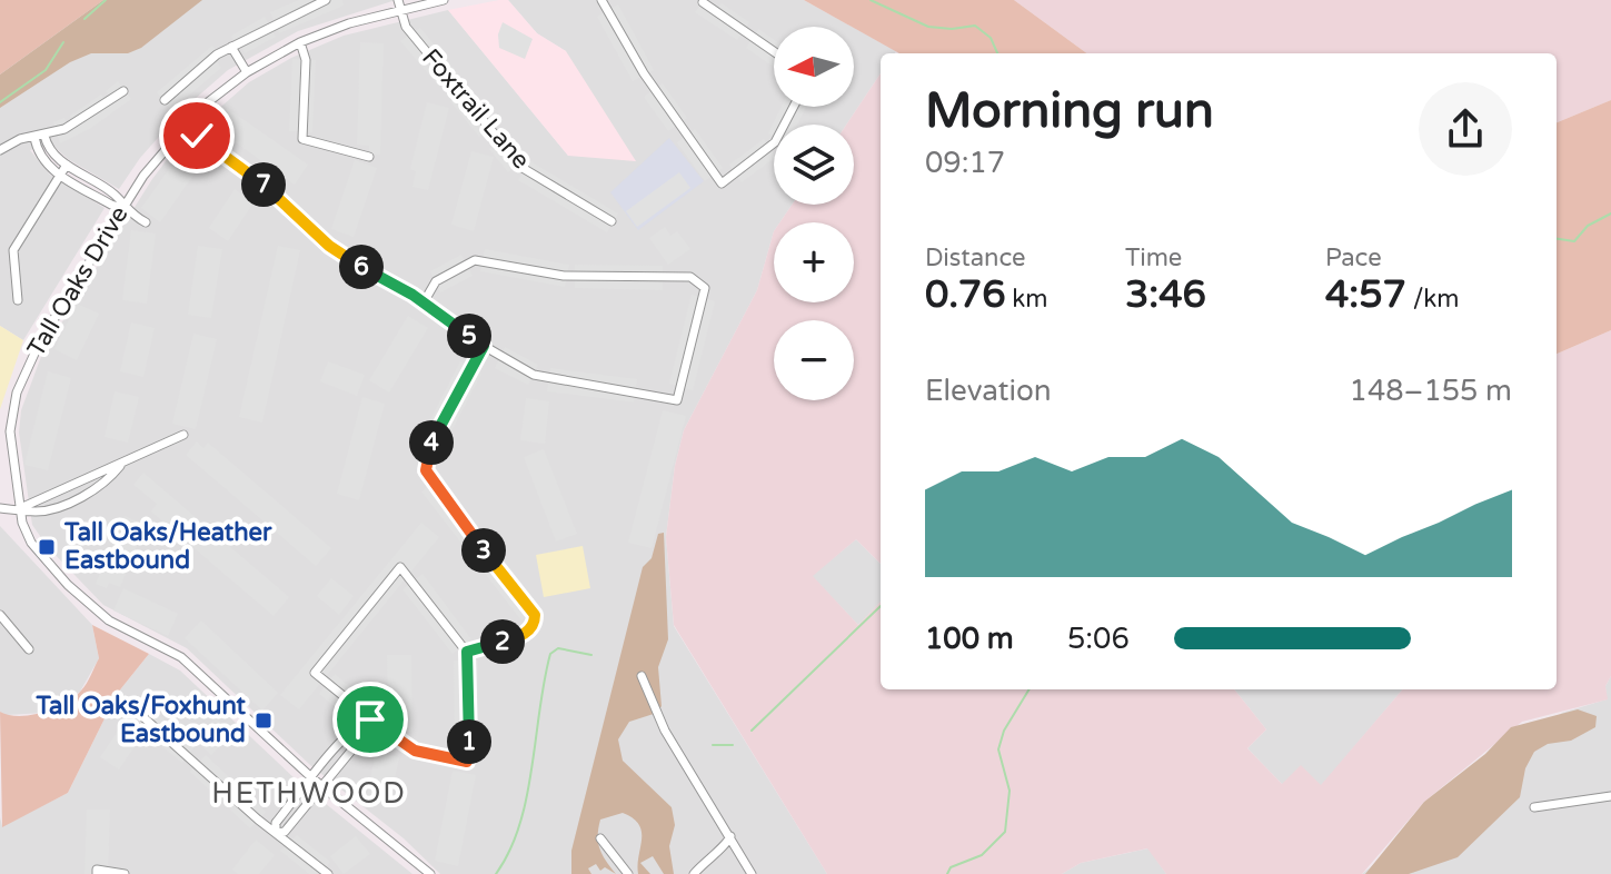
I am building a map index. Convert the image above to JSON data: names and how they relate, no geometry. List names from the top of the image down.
{
  "streets": {
    "street": ["Foxtrail Lane", "Tall Oaks Drive"]
  },
  "crossings": [
    ["Foxtrail Lane", "Tall Oaks Drive"]
  ],
  "districts": ["HETHWOOD"],
  "places": {
    "transit": ["Tall Oaks/Heather Eastbound", "Tall Oaks/Foxhunt Eastbound"]
  },
  "north": "left",
  "page": {
    "map_buttons": ["+", "−"],
    "heading": ["Morning run", "09:17"],
    "pins": [
      "7",
      "6",
      "5",
      "4",
      "3",
      "2",
      "1"
    ],
    "stats": [
      ["Distance", "0.76 km"],
      ["Time", "3:46"],
      ["Pace", "4:57 /km"]
    ],
    "chart": ["Elevation", "148–155 m"],
    "list": [
      {
        "name": "100 m",
        "note": "5:06"
      }
    ]
  }
}
